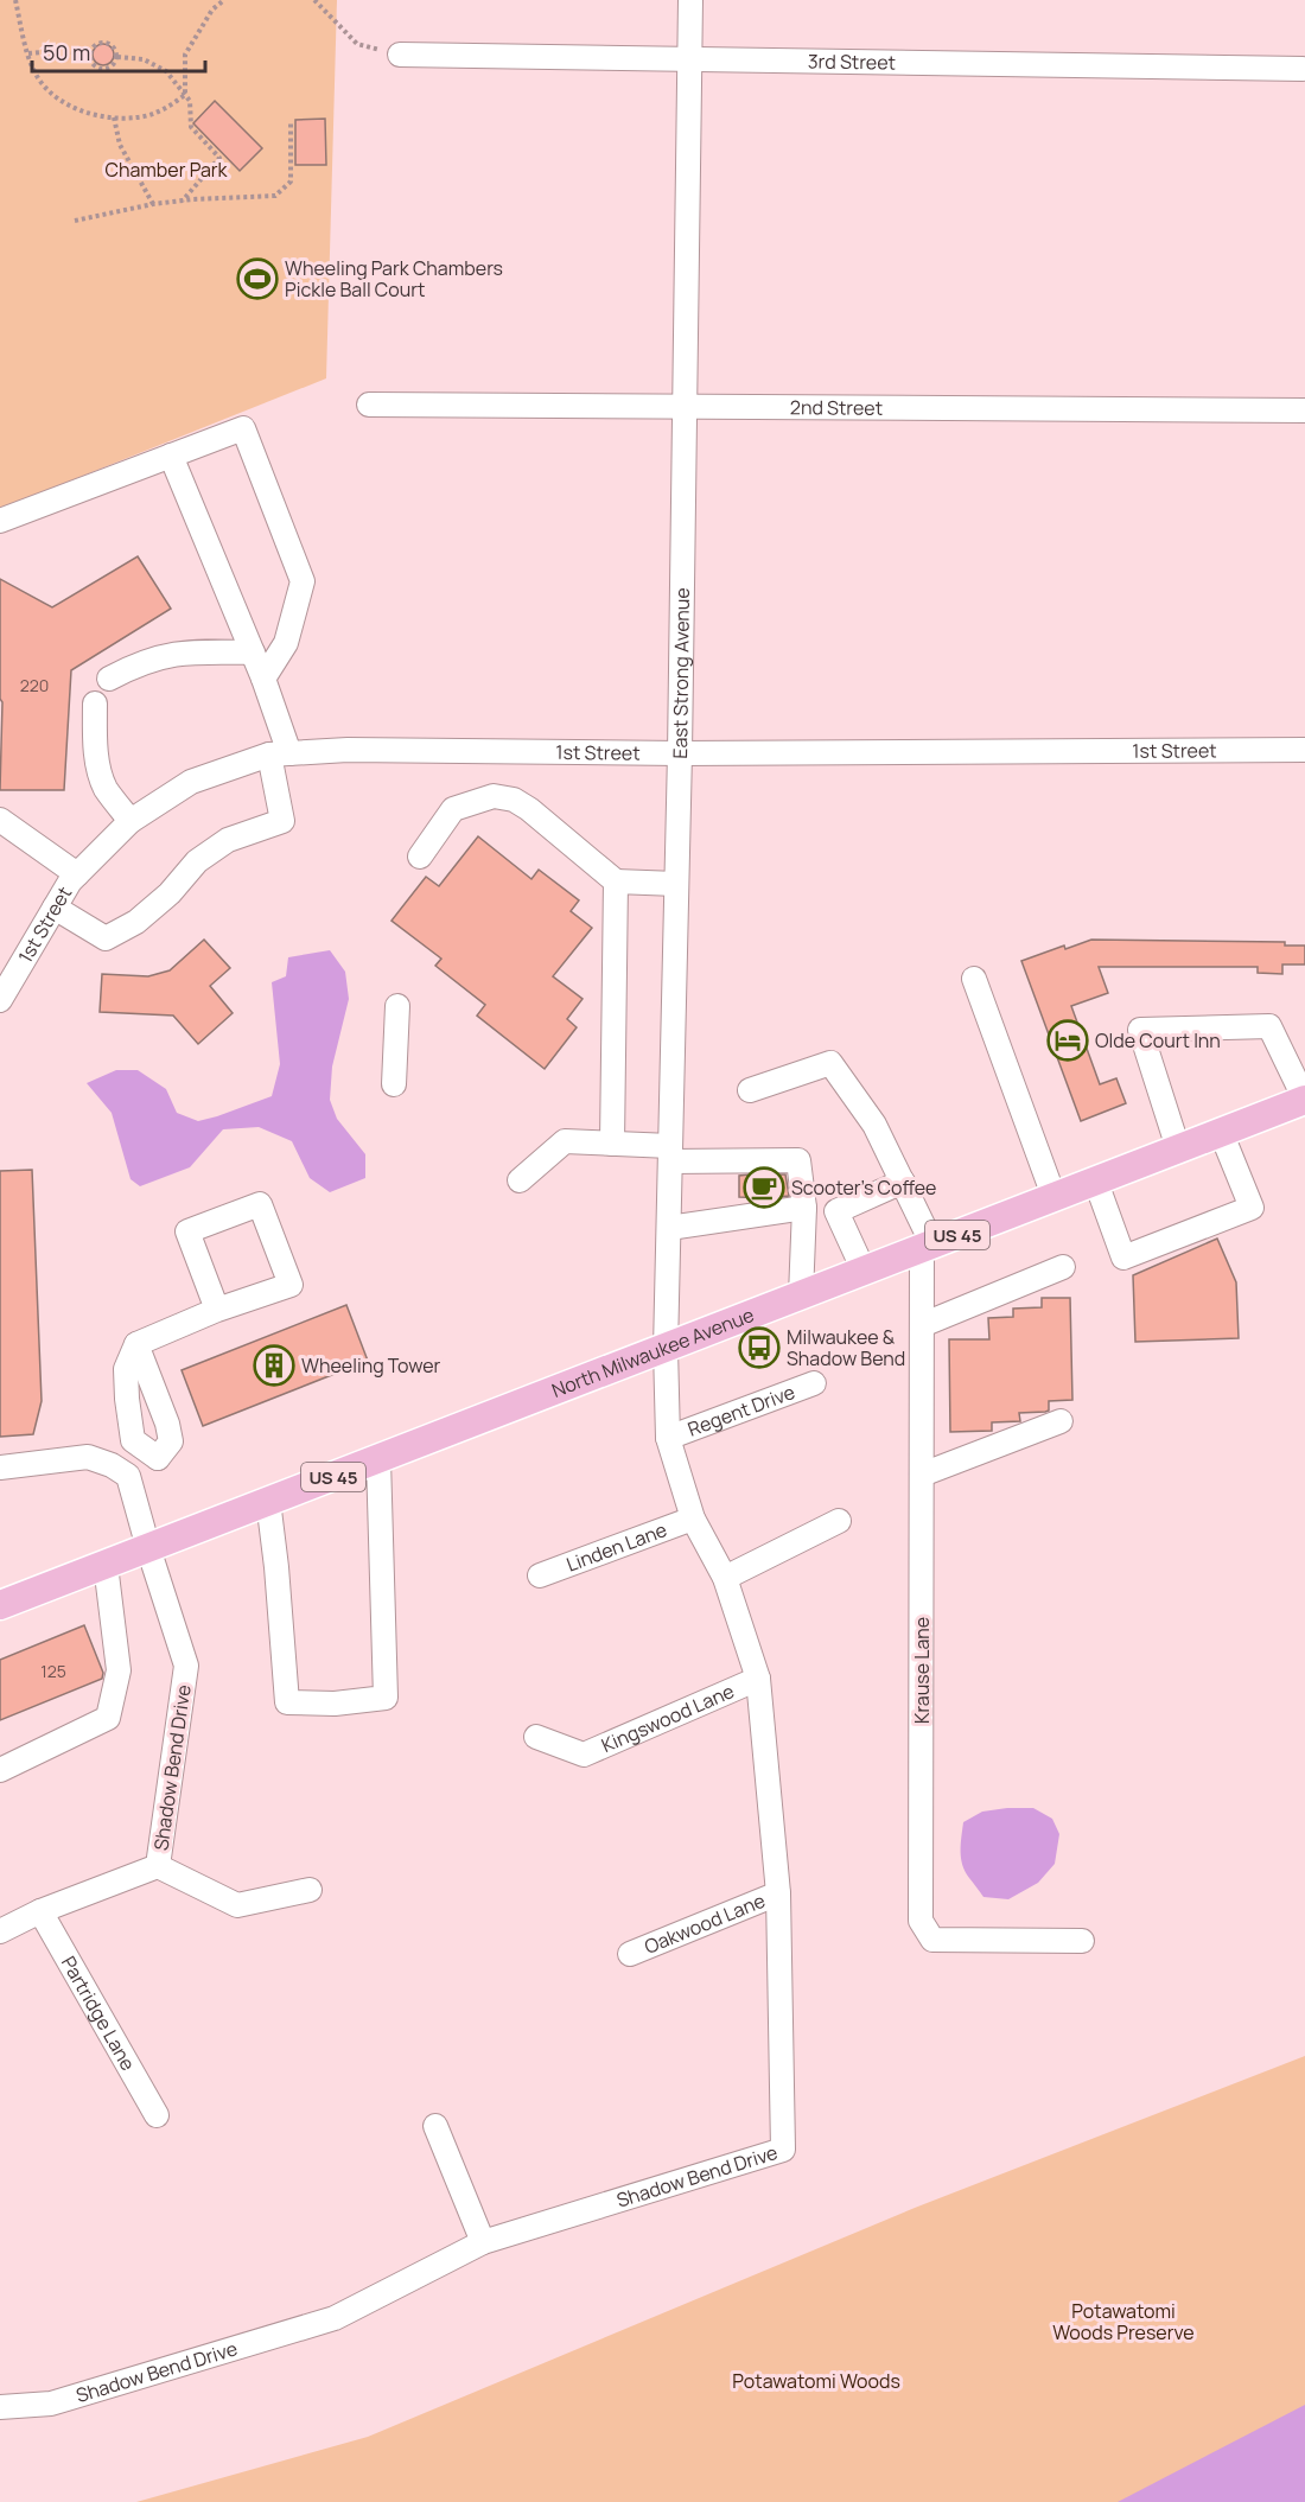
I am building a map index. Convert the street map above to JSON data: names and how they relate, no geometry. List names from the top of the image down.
{
  "streets": {
    "main road": ["US 45", "North Milwaukee Avenue"],
    "street": [
      "3rd Street",
      "2nd Street",
      "East Strong Avenue",
      "1st Street",
      "Regent Drive",
      "Linden Lane",
      "Krause Lane",
      "Kingswood Lane",
      "Shadow Bend Drive",
      "Oakwood Lane",
      "Partridge Lane"
    ]
  },
  "crossings": [
    ["3rd Street", "East Strong Avenue"],
    ["2nd Street", "East Strong Avenue"],
    ["East Strong Avenue", "1st Street"],
    ["East Strong Avenue", "North Milwaukee Avenue"],
    ["East Strong Avenue", "Shadow Bend Drive"],
    ["North Milwaukee Avenue", "Krause Lane"],
    ["North Milwaukee Avenue", "Shadow Bend Drive"],
    ["Regent Drive", "Shadow Bend Drive"],
    ["Linden Lane", "Shadow Bend Drive"],
    ["Kingswood Lane", "Shadow Bend Drive"],
    ["Shadow Bend Drive", "Oakwood Lane"],
    ["Shadow Bend Drive", "Partridge Lane"]
  ],
  "parks": ["Chamber Park", "Potawatomi Woods Preserve", "Potawatomi Woods"],
  "places": {
    "sports": ["Wheeling Park Chambers Pickle Ball Court"],
    "hotel": ["Olde Court Inn"],
    "cafe": ["Scooter's Coffee"],
    "bus stop": ["Milwaukee & Shadow Bend"],
    "building": ["Wheeling Tower"]
  },
  "house_numbers": ["220", "125"],
  "scale_bar": "50 m"
}
